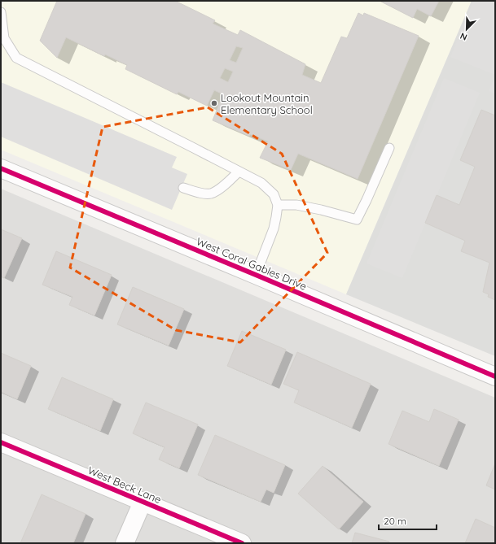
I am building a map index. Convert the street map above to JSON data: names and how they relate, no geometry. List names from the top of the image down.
{
  "streets": {
    "street": ["West Coral Gables Drive", "West Beck Lane"]
  },
  "places": ["Lookout Mountain Elementary School"],
  "scale_bar": "20 m",
  "north": "bottom left"
}
